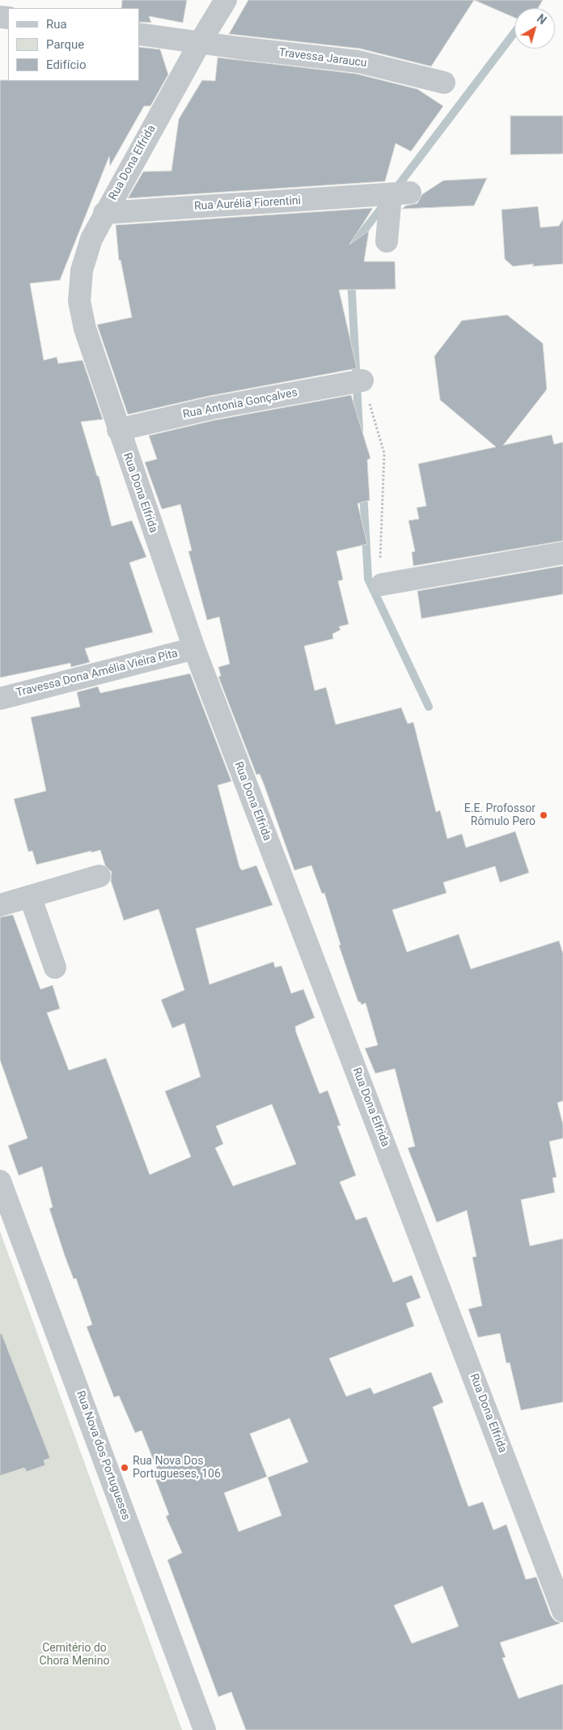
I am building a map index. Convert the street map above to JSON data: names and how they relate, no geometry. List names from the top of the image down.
{
  "streets": {
    "street": [
      "Travessa Jaraucu",
      "Rua Dona Elfrida",
      "Rua Aurélia Fiorentini",
      "Rua Antonia Gonçalves",
      "Travessa Dona Amélia Vieira Pita",
      "Rua Nova dos Portugueses"
    ]
  },
  "crossings": [
    ["Travessa Jaraucu", "Rua Dona Elfrida"],
    ["Rua Dona Elfrida", "Rua Aurélia Fiorentini"],
    ["Rua Dona Elfrida", "Rua Antonia Gonçalves"],
    ["Rua Dona Elfrida", "Travessa Dona Amélia Vieira Pita"]
  ],
  "parks": ["Cemitério do Chora Menino"],
  "places": ["E.E. Profossor Rômulo Pero", "Rua Nova Dos Portugueses, 106"],
  "legend": ["Rua", "Parque", "Edifício"],
  "north": "top right"
}
